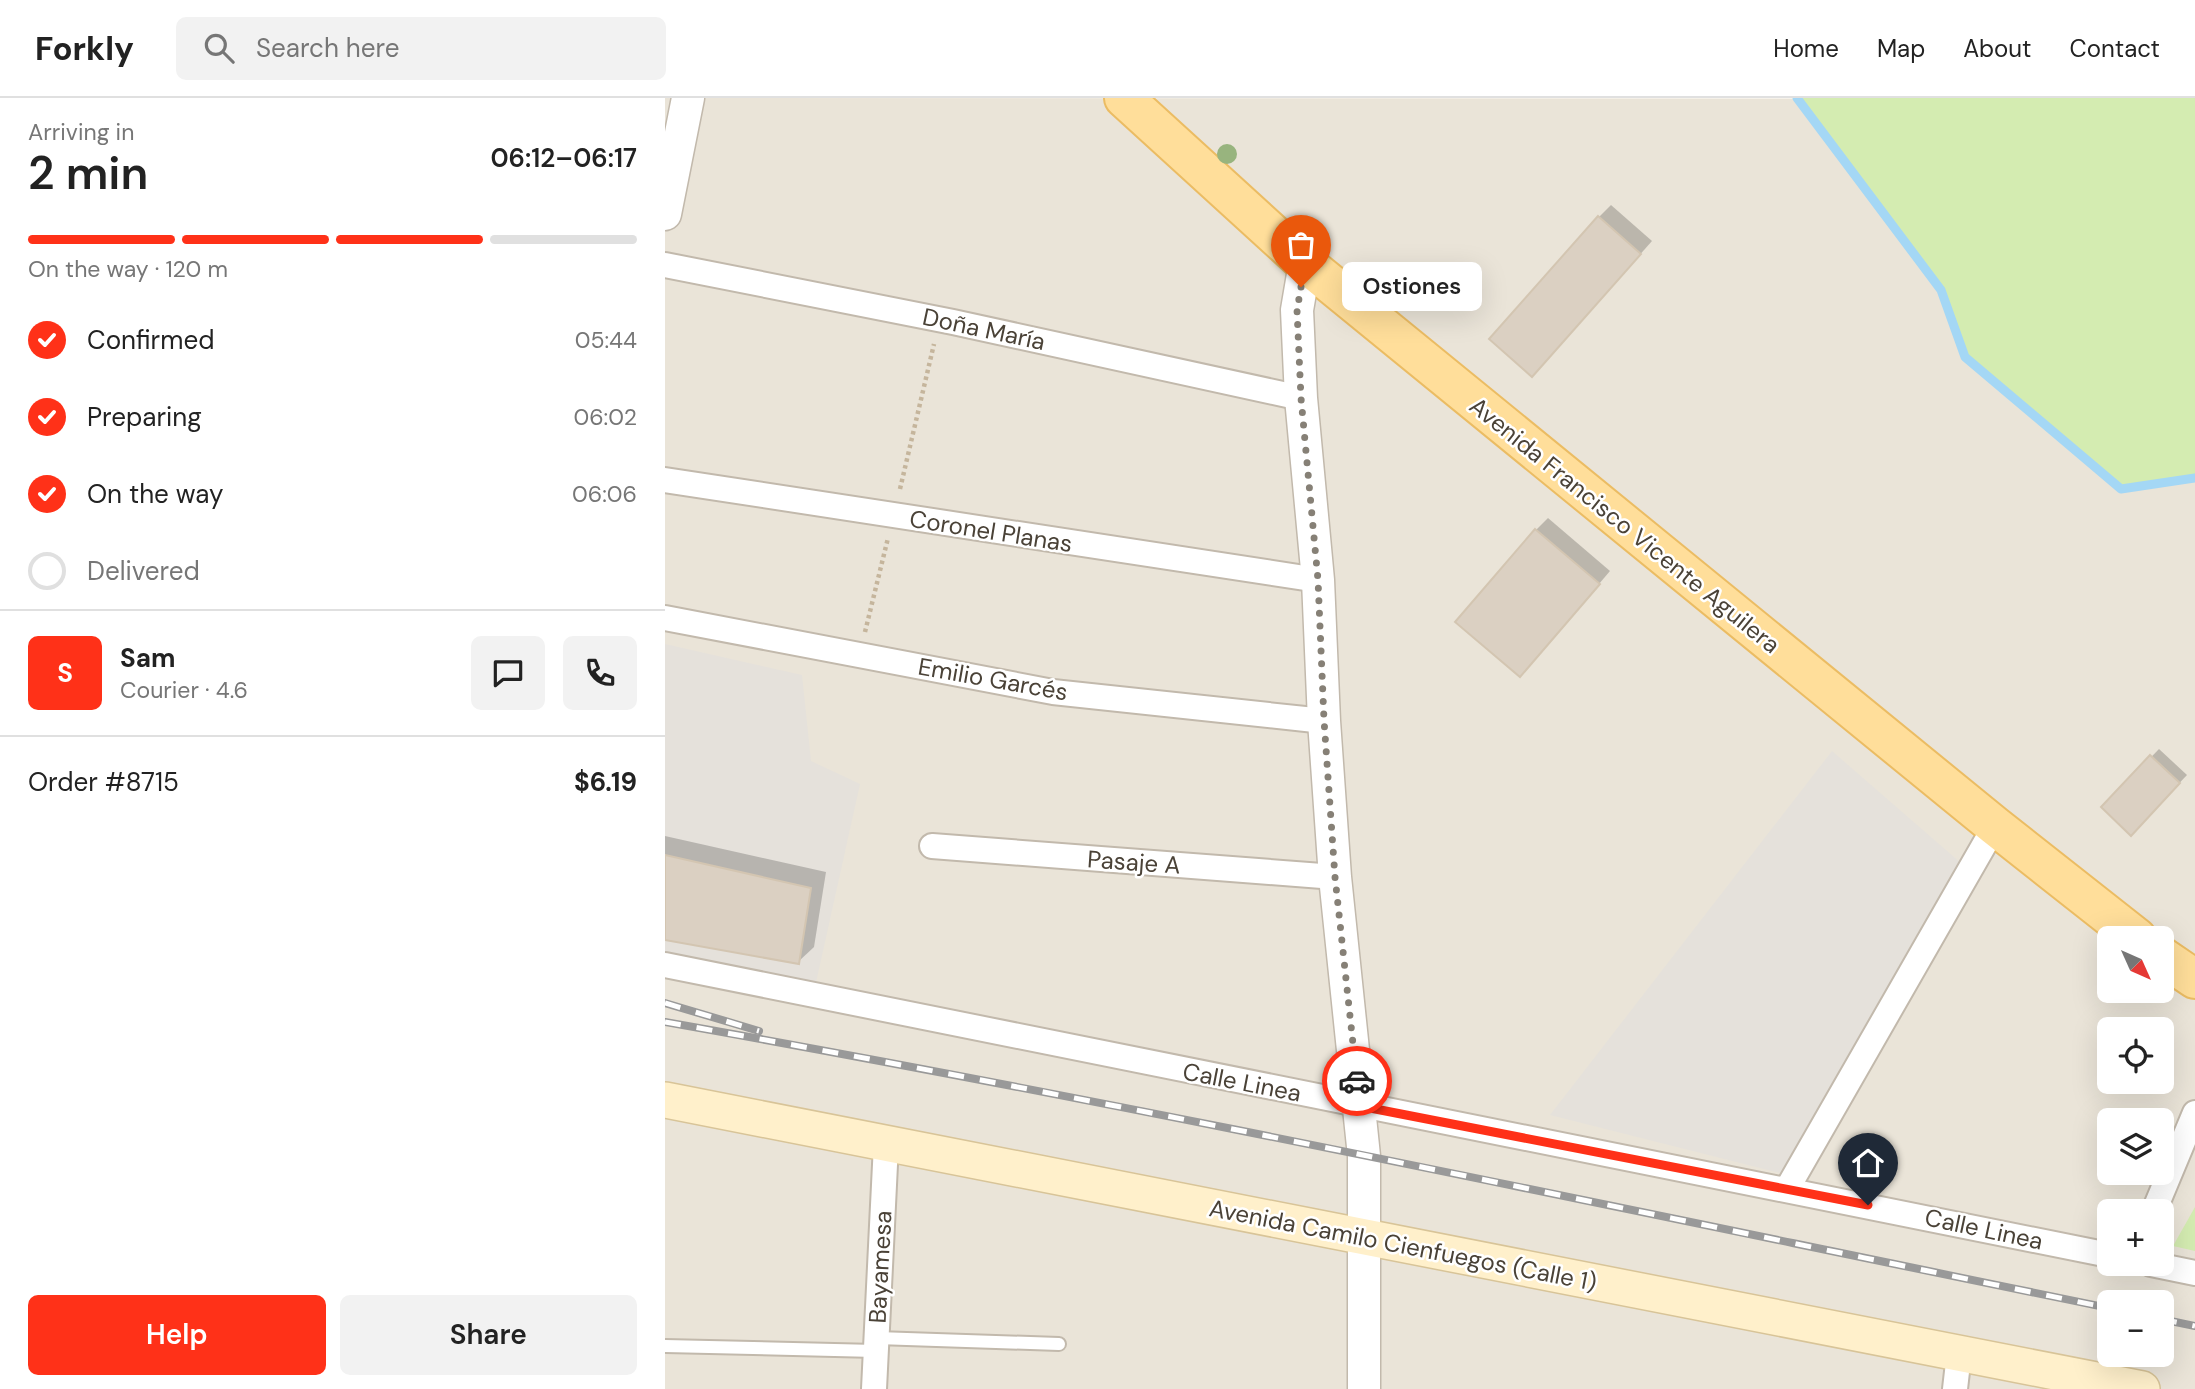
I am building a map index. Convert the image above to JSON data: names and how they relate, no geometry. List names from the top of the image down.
{
  "streets": {
    "main road": ["Avenida Francisco Vicente Aguilera", "Avenida Camilo Cienfuegos (Calle 1)"],
    "street": [
      "Doña María",
      "Coronel Planas",
      "Emilio Garcés",
      "Pasaje A",
      "Calle Linea",
      "Bayamesa"
    ]
  },
  "crossings": [
    ["Avenida Camilo Cienfuegos (Calle 1)", "Bayamesa"]
  ],
  "places": ["Ostiones"],
  "north": "bottom right",
  "page": {
    "header": "Forkly",
    "search": "Search here",
    "nav": [
      "Home",
      "Map",
      "About",
      "Contact"
    ],
    "heading": ["2 min", "Arriving in", "06:12–06:17"],
    "panel": [
      "Sam",
      "Courier · 4.6",
      "Order #8715",
      "$6.19"
    ],
    "bar": "On the way · 120 m",
    "bubble": "Ostiones",
    "list": [
      ["Confirmed", "05:44"],
      ["Preparing", "06:02"],
      ["On the way", "06:06"],
      "Delivered"
    ],
    "round": "S",
    "map_buttons": ["+", "−"],
    "buttons": ["Help", "Share"]
  }
}
